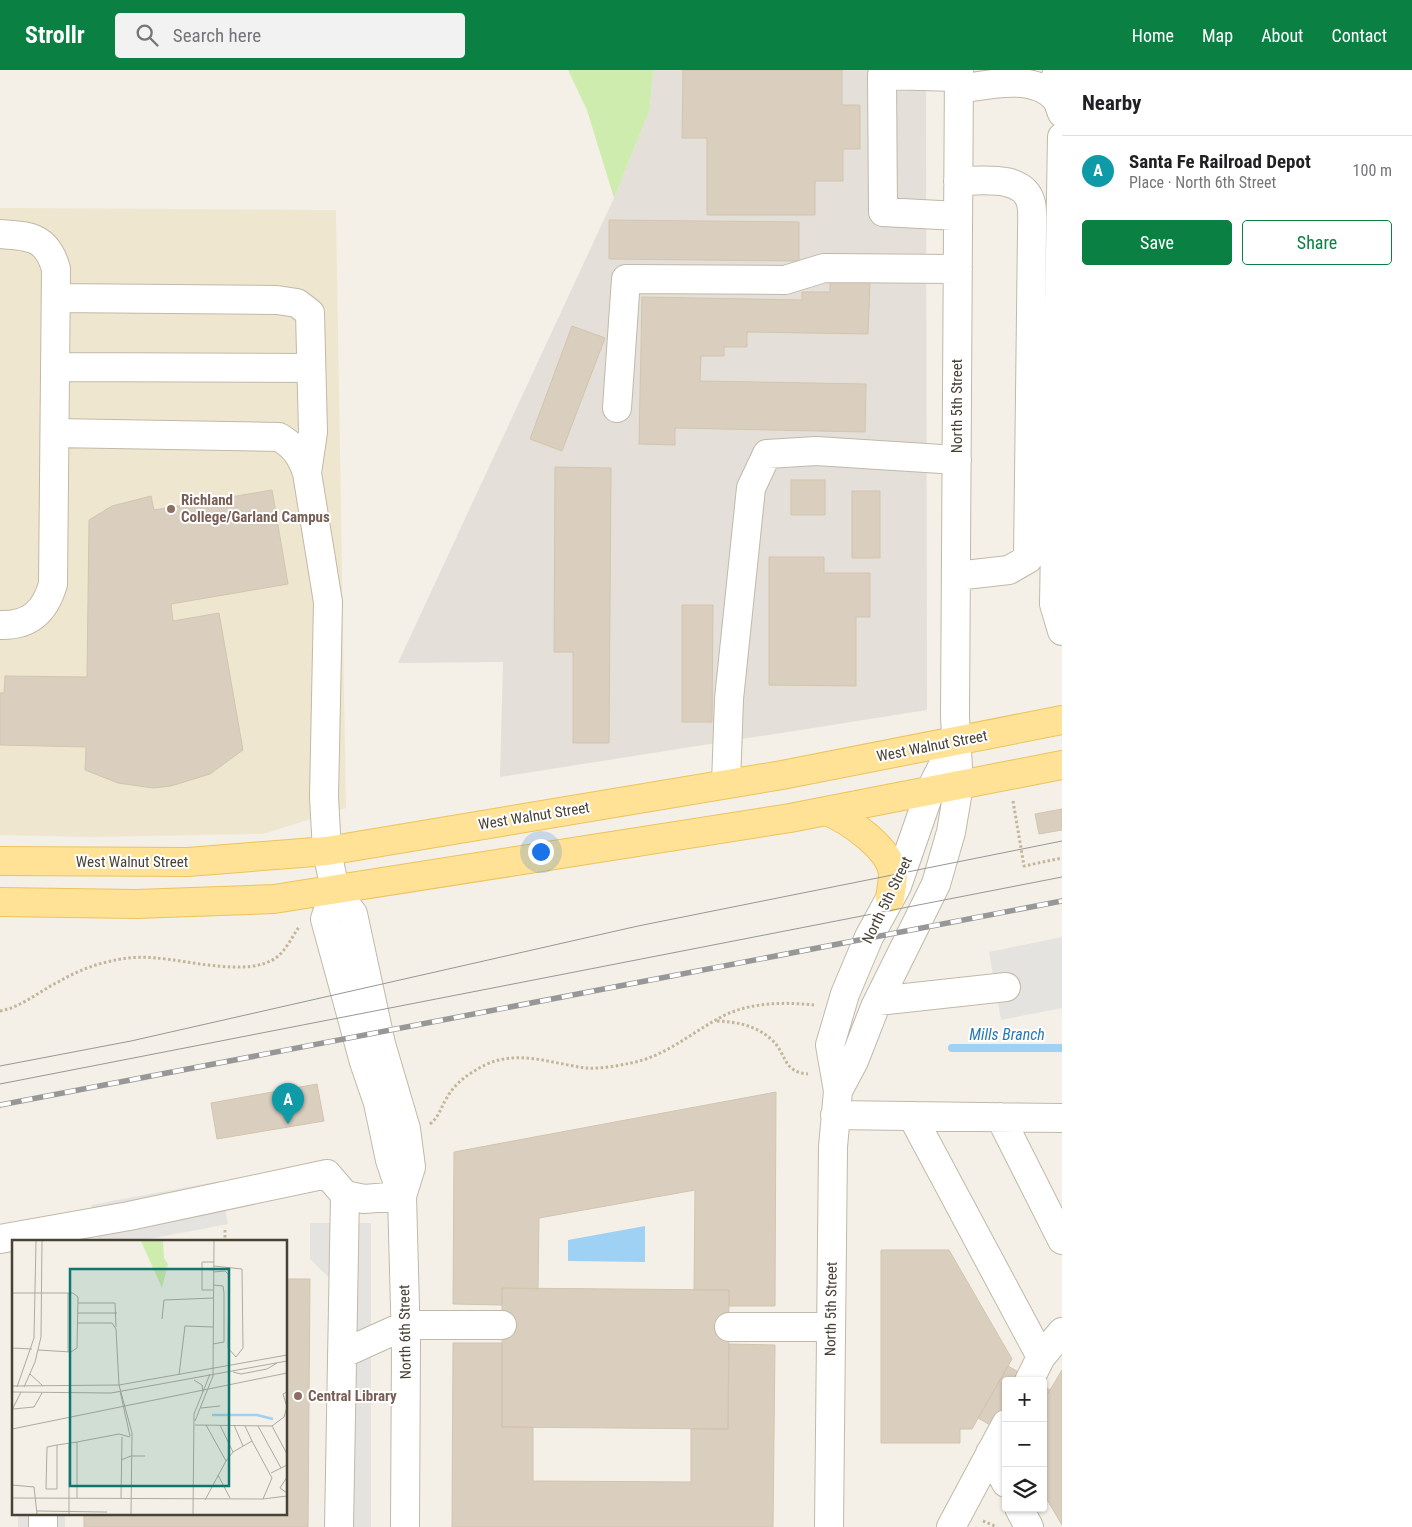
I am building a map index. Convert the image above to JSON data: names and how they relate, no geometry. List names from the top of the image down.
{
  "streets": {
    "main road": ["West Walnut Street"],
    "street": ["North 5th Street", "North 6th Street"]
  },
  "crossings": [
    ["North 5th Street", "West Walnut Street"],
    ["West Walnut Street", "North 6th Street"]
  ],
  "water": ["Mills Branch"],
  "places": ["Richland College/Garland Campus", "Central Library"],
  "page": {
    "header": "Strollr",
    "search": "Search here",
    "nav": [
      "Home",
      "Map",
      "About",
      "Contact"
    ],
    "heading": "Nearby",
    "list": [
      {
        "mark": "A",
        "name": "Santa Fe Railroad Depot",
        "note": "Place · North 6th Street",
        "value": "100 m"
      }
    ],
    "buttons": ["Save", "Share"],
    "pins": "A",
    "map_buttons": ["+", "−"]
  }
}
